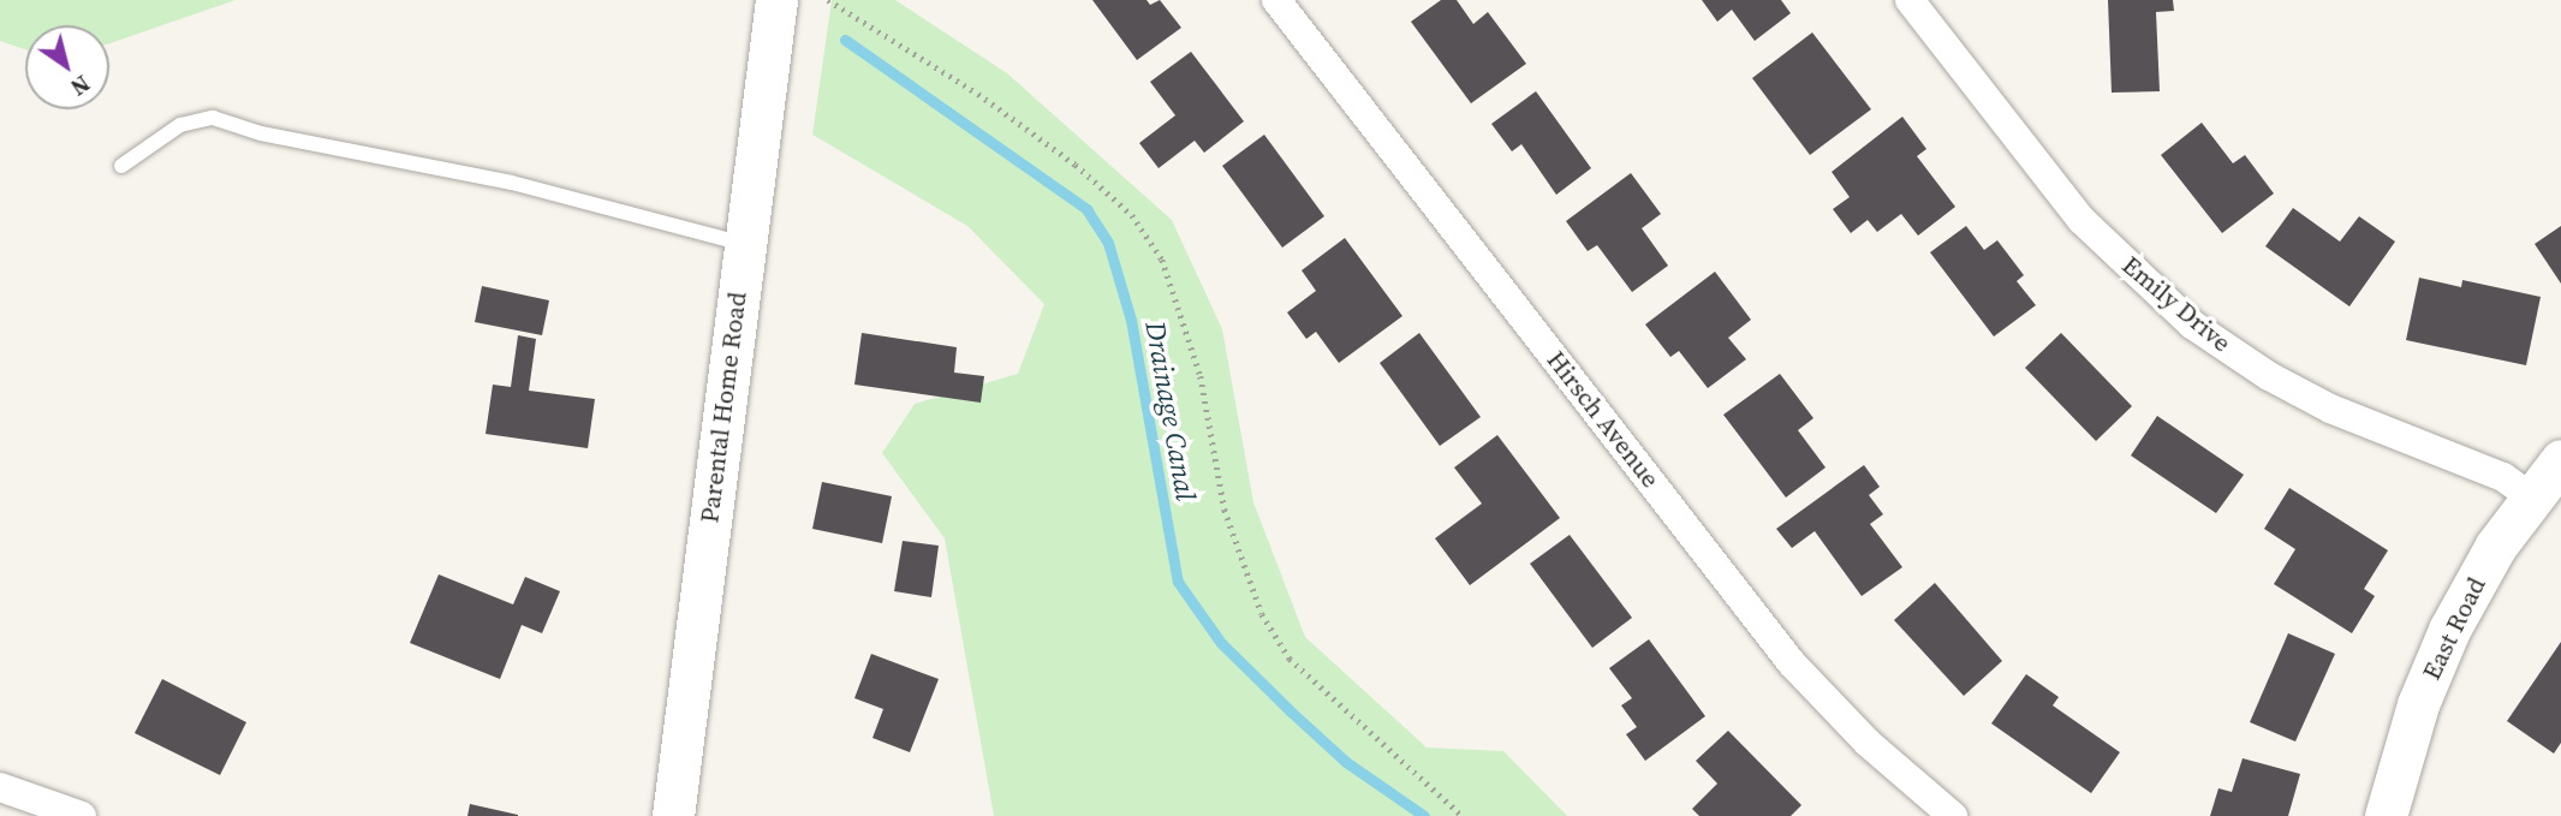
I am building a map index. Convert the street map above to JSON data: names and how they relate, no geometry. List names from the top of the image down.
{
  "streets": {
    "street": [
      "Emily Drive",
      "Parental Home Road",
      "Hirsch Avenue",
      "East Road"
    ]
  },
  "crossings": [
    ["Emily Drive", "East Road"]
  ],
  "water": ["Drainage Canal"],
  "north": "bottom right"
}
